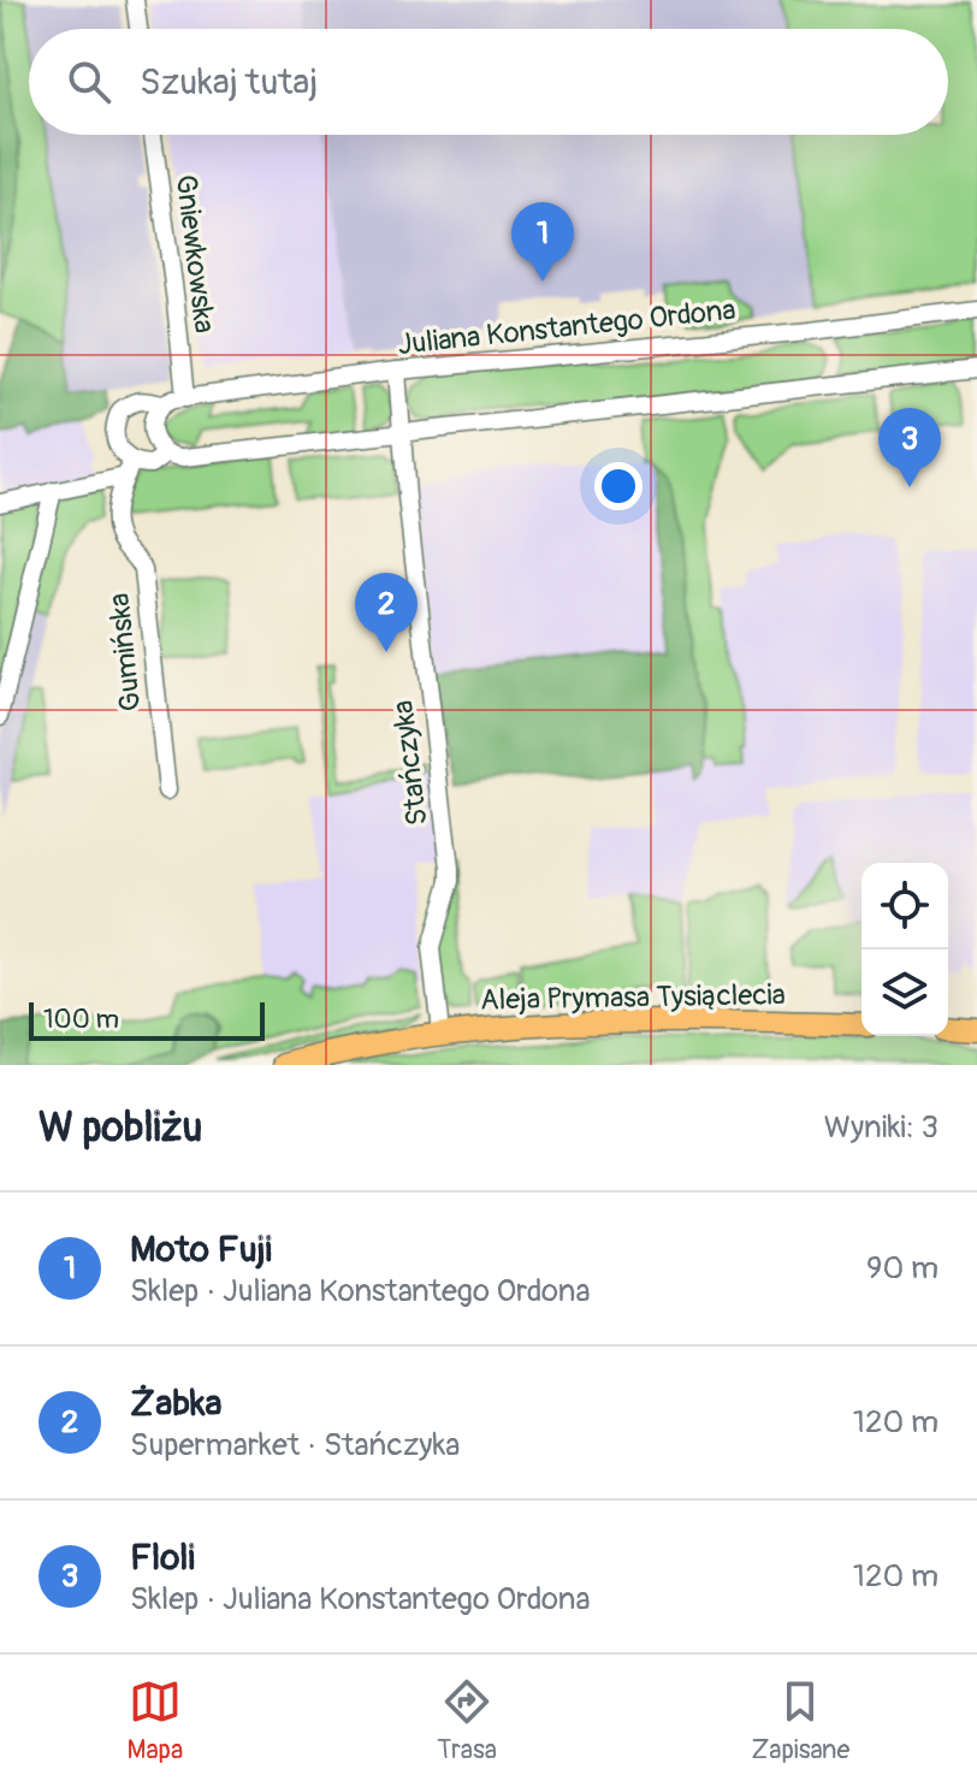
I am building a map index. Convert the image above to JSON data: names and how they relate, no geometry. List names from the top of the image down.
{
  "streets": {
    "main road": ["Aleja Prymasa Tysiąclecia"],
    "street": [
      "Gniewkowska",
      "Juliana Konstantego Ordona",
      "Gumińska",
      "Stańczyka"
    ]
  },
  "crossings": [
    ["Gniewkowska", "Juliana Konstantego Ordona"],
    ["Juliana Konstantego Ordona", "Gumińska"],
    ["Juliana Konstantego Ordona", "Stańczyka"],
    ["Stańczyka", "Aleja Prymasa Tysiąclecia"]
  ],
  "scale_bar": "100 m",
  "page": {
    "search": "Szukaj tutaj",
    "pins": ["1", "3", "2"],
    "scale": "100 m",
    "heading": ["W pobliżu", "Wyniki: 3"],
    "list": [
      {
        "mark": "1",
        "name": "Moto Fuji",
        "note": "Sklep · Juliana Konstantego Ordona",
        "value": "90 m"
      },
      {
        "mark": "2",
        "name": "Żabka",
        "note": "Supermarket · Stańczyka",
        "value": "120 m"
      },
      {
        "mark": "3",
        "name": "Floli",
        "note": "Sklep · Juliana Konstantego Ordona",
        "value": "120 m"
      }
    ],
    "nav": ["Mapa", "Trasa", "Zapisane"]
  }
}
